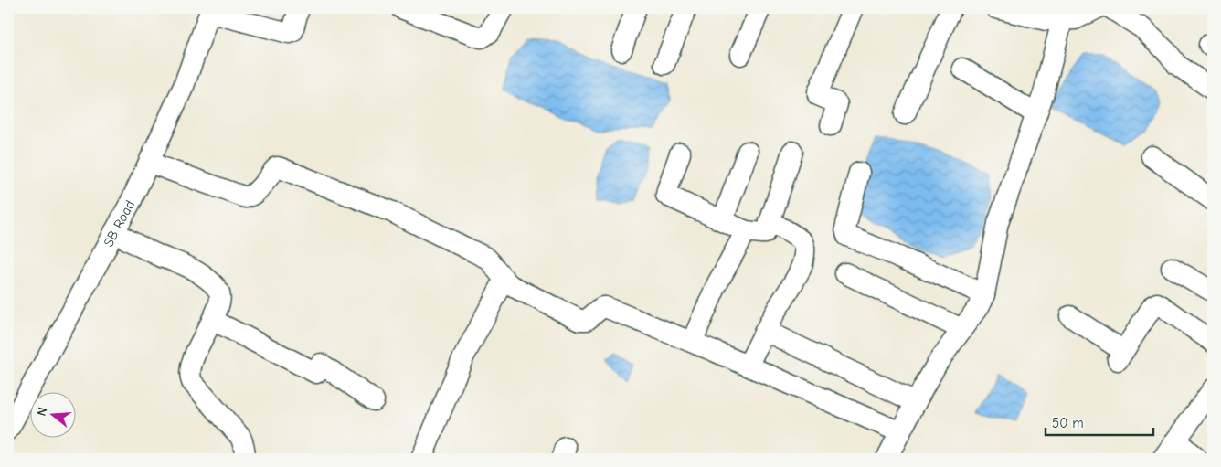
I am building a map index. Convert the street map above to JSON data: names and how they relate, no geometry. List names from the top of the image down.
{
  "streets": {
    "street": ["SB Road"]
  },
  "scale_bar": "50 m",
  "north": "left"
}
